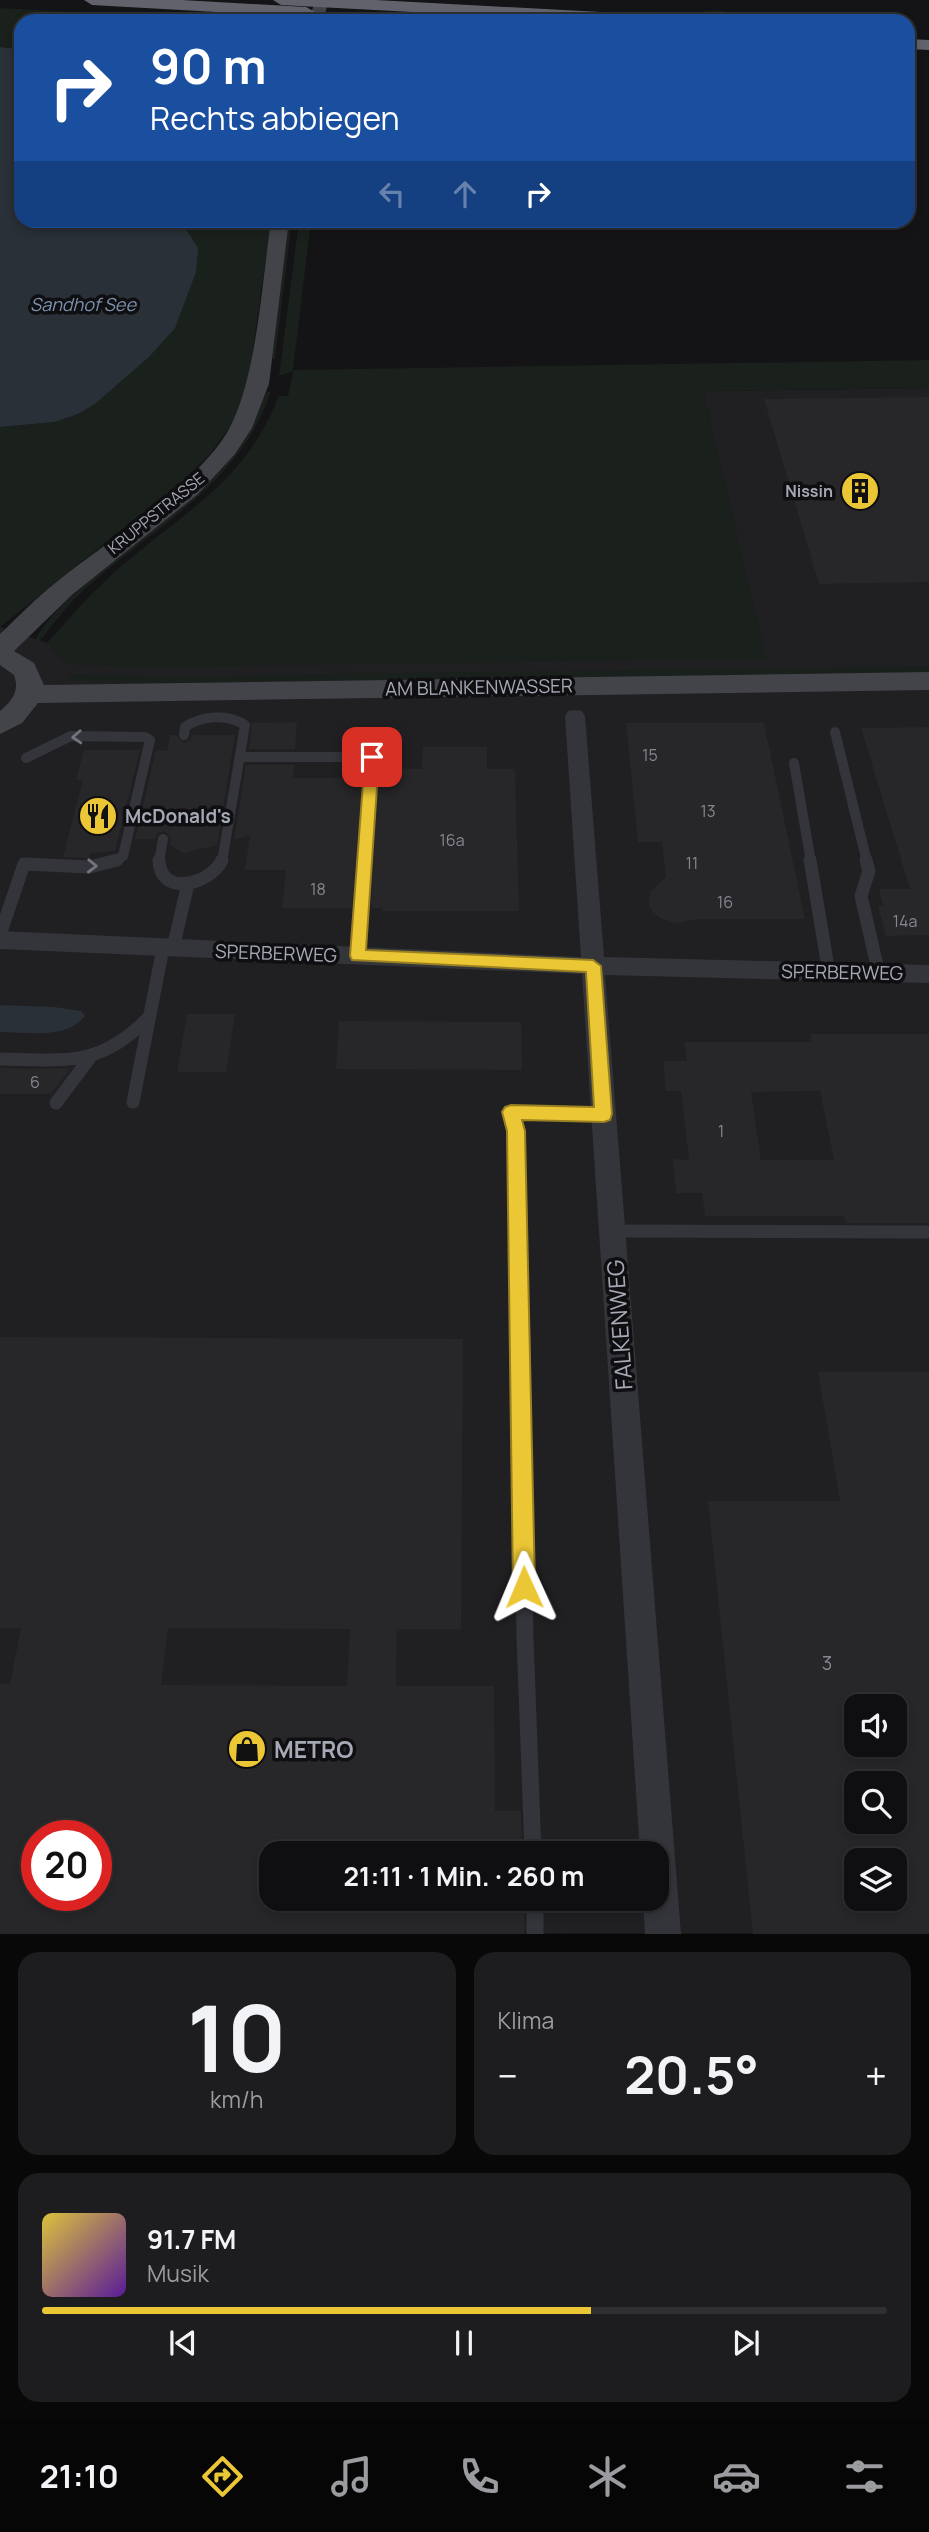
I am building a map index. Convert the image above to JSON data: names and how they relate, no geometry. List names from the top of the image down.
{
  "streets": {
    "street": [
      "KRUPPSTRASSE",
      "AM BLANKENWASSER",
      "SPERBERWEG",
      "FALKENWEG"
    ]
  },
  "crossings": [
    ["SPERBERWEG", "FALKENWEG"]
  ],
  "water": ["Sandhof See"],
  "places": {
    "building": ["Nissin"],
    "restaurant": ["McDonald's"],
    "shop": ["METRO"]
  },
  "house_numbers": [
    "15",
    "13",
    "16a",
    "11",
    "18",
    "16",
    "14a",
    "6",
    "1",
    "3"
  ],
  "page": {
    "turn": ["90 m", "Rechts abbiegen"],
    "limit": "20",
    "trip": "21:11 · 1 Min. · 260 m",
    "tile": [
      ["10", "km/h"],
      "Klima"
    ],
    "heat": ["−", "20.5°", "+"],
    "song": ["91.7 FM", "Musik"],
    "tabs": "21:10"
  }
}
